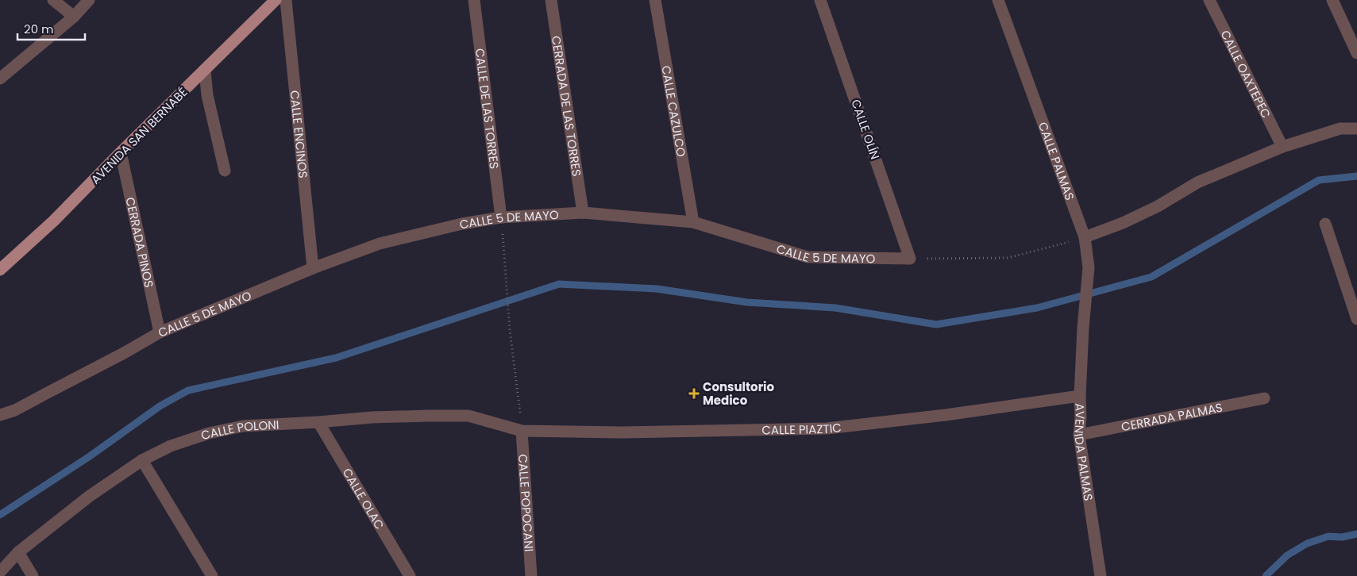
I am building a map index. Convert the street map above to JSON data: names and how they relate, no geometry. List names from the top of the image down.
{
  "streets": {
    "main road": ["AVENIDA SAN BERNABÉ"],
    "street": [
      "CALLE OAXTEPEC",
      "CERRADA DE LAS TORRES",
      "CALLE DE LAS TORRES",
      "CALLE CAZULCO",
      "CALLE OLÍN",
      "CALLE ENCINOS",
      "CALLE PALMAS",
      "CALLE 5 DE MAYO",
      "CERRADA PINOS",
      "CERRADA PALMAS",
      "CALLE PIAZTIC",
      "CALLE POLONI",
      "AVENIDA PALMAS",
      "CALLE OLAC",
      "CALLE POPOCANI"
    ]
  },
  "crossings": [
    ["CERRADA DE LAS TORRES", "CALLE 5 DE MAYO"],
    ["CALLE DE LAS TORRES", "CALLE 5 DE MAYO"],
    ["CALLE CAZULCO", "CALLE 5 DE MAYO"],
    ["CALLE OLÍN", "CALLE 5 DE MAYO"],
    ["CALLE ENCINOS", "CALLE 5 DE MAYO"],
    ["AVENIDA SAN BERNABÉ", "CERRADA PINOS"],
    ["CALLE PALMAS", "AVENIDA PALMAS"],
    ["CALLE 5 DE MAYO", "CERRADA PINOS"],
    ["CERRADA PALMAS", "AVENIDA PALMAS"],
    ["CALLE PIAZTIC", "CALLE POLONI"],
    ["CALLE PIAZTIC", "AVENIDA PALMAS"],
    ["CALLE PIAZTIC", "CALLE POPOCANI"],
    ["CALLE POLONI", "CALLE OLAC"],
    ["CALLE POLONI", "CALLE POPOCANI"]
  ],
  "places": {
    "health": ["Consultorio Medico"]
  },
  "scale_bar": "20 m"
}
